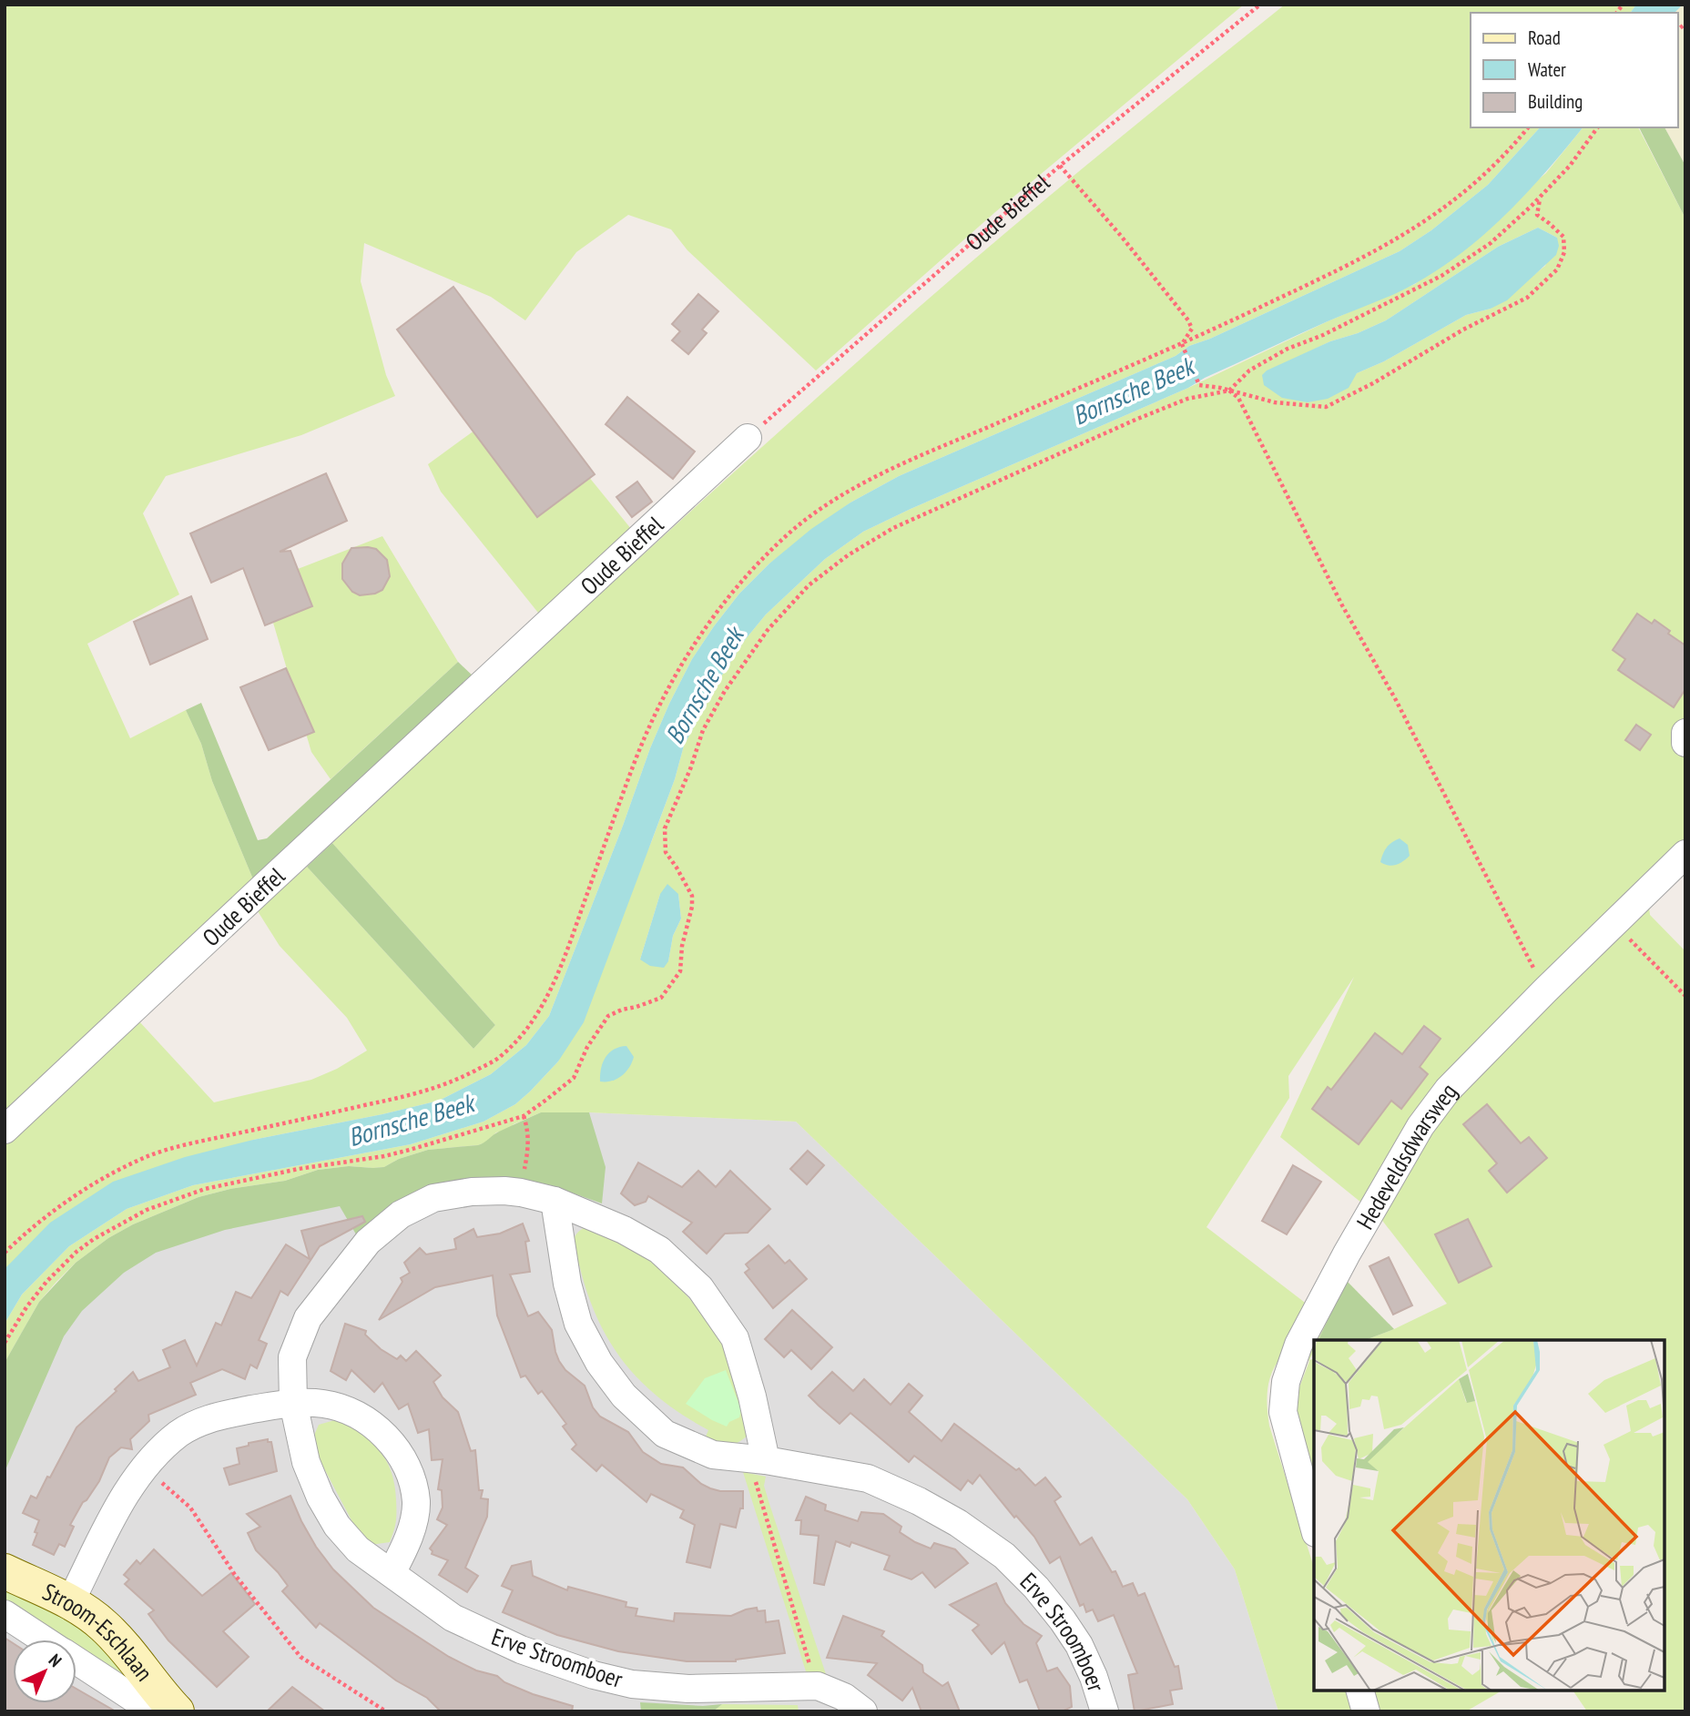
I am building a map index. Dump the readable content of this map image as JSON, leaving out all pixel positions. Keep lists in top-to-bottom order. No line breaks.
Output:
{"streets":{"street":["Oude Bieffel","Hedeveldsdwarsweg","Erve Stroomboer","Stroom-Eschlaan"]},"water":["Bornsche Beek"],"legend":["Road","Water","Building"],"north":"top right"}
